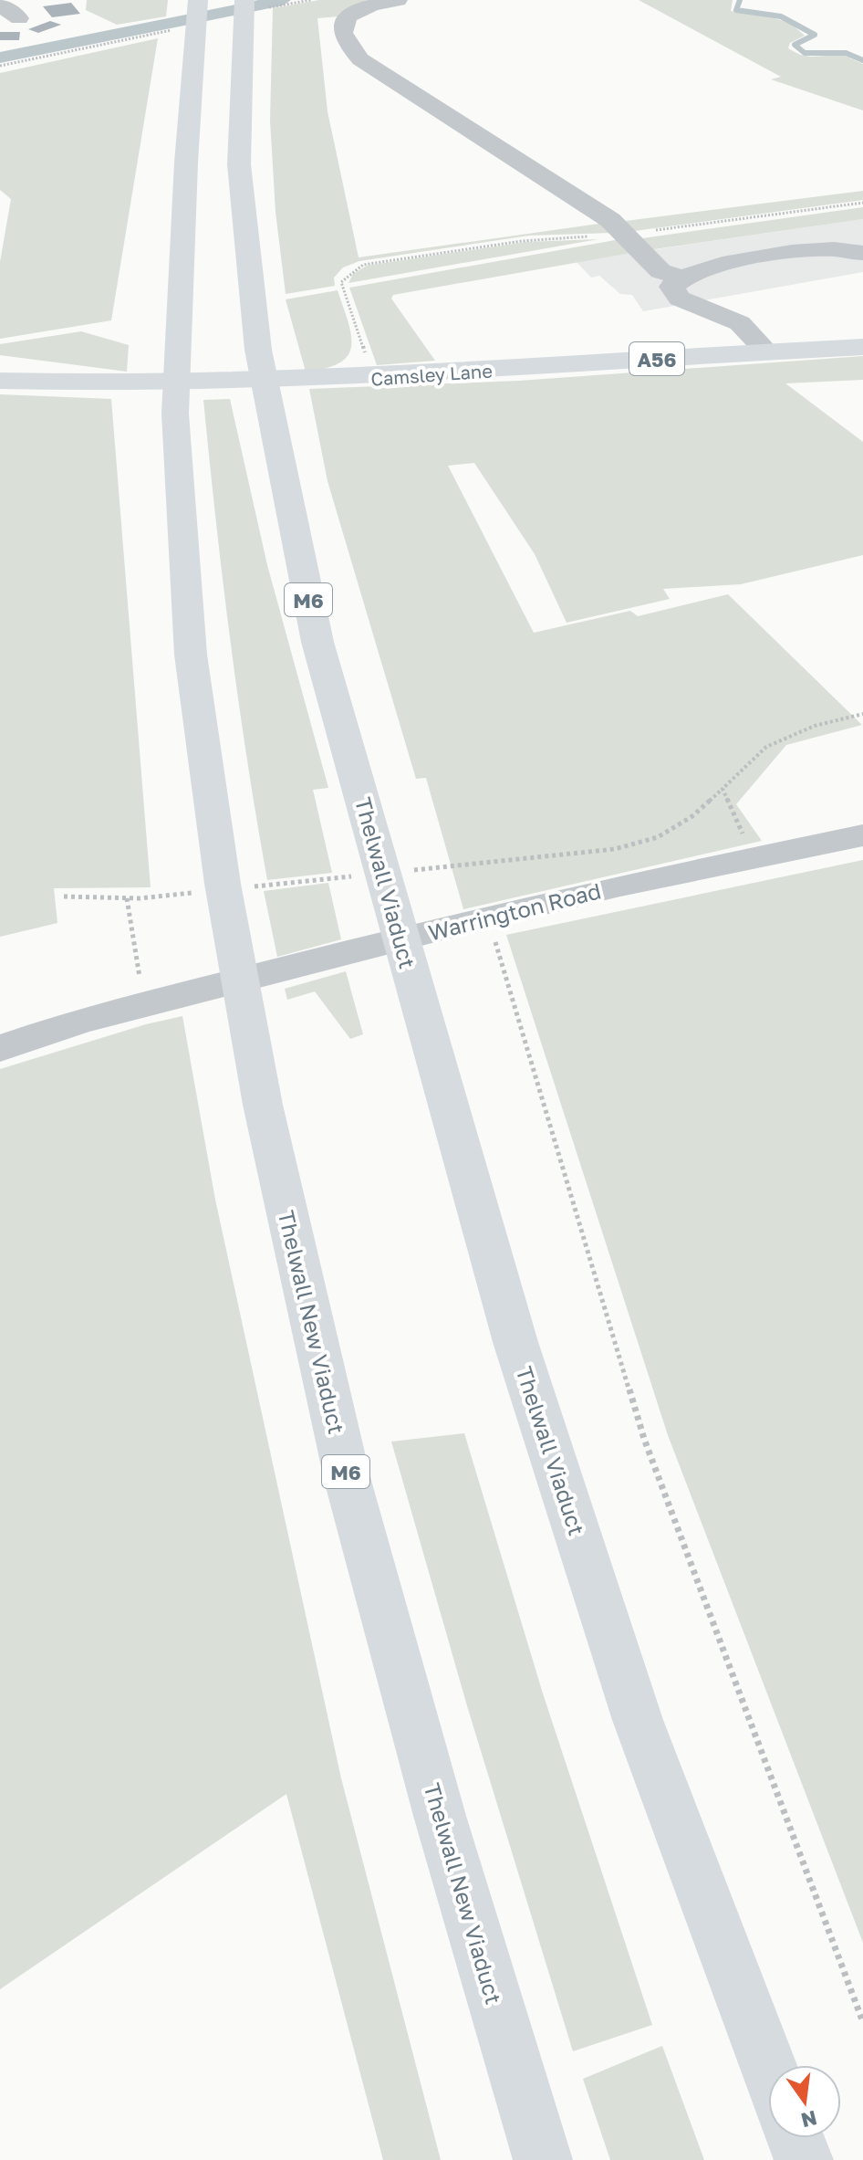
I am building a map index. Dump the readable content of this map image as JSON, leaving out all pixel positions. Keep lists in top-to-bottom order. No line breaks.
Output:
{"streets":{"main road":["A56","Camsley Lane","M6","Thelwall Viaduct","Thelwall New Viaduct"],"street":["Warrington Road"]},"crossings":[["M6","Thelwall New Viaduct"]],"north":"bottom"}
